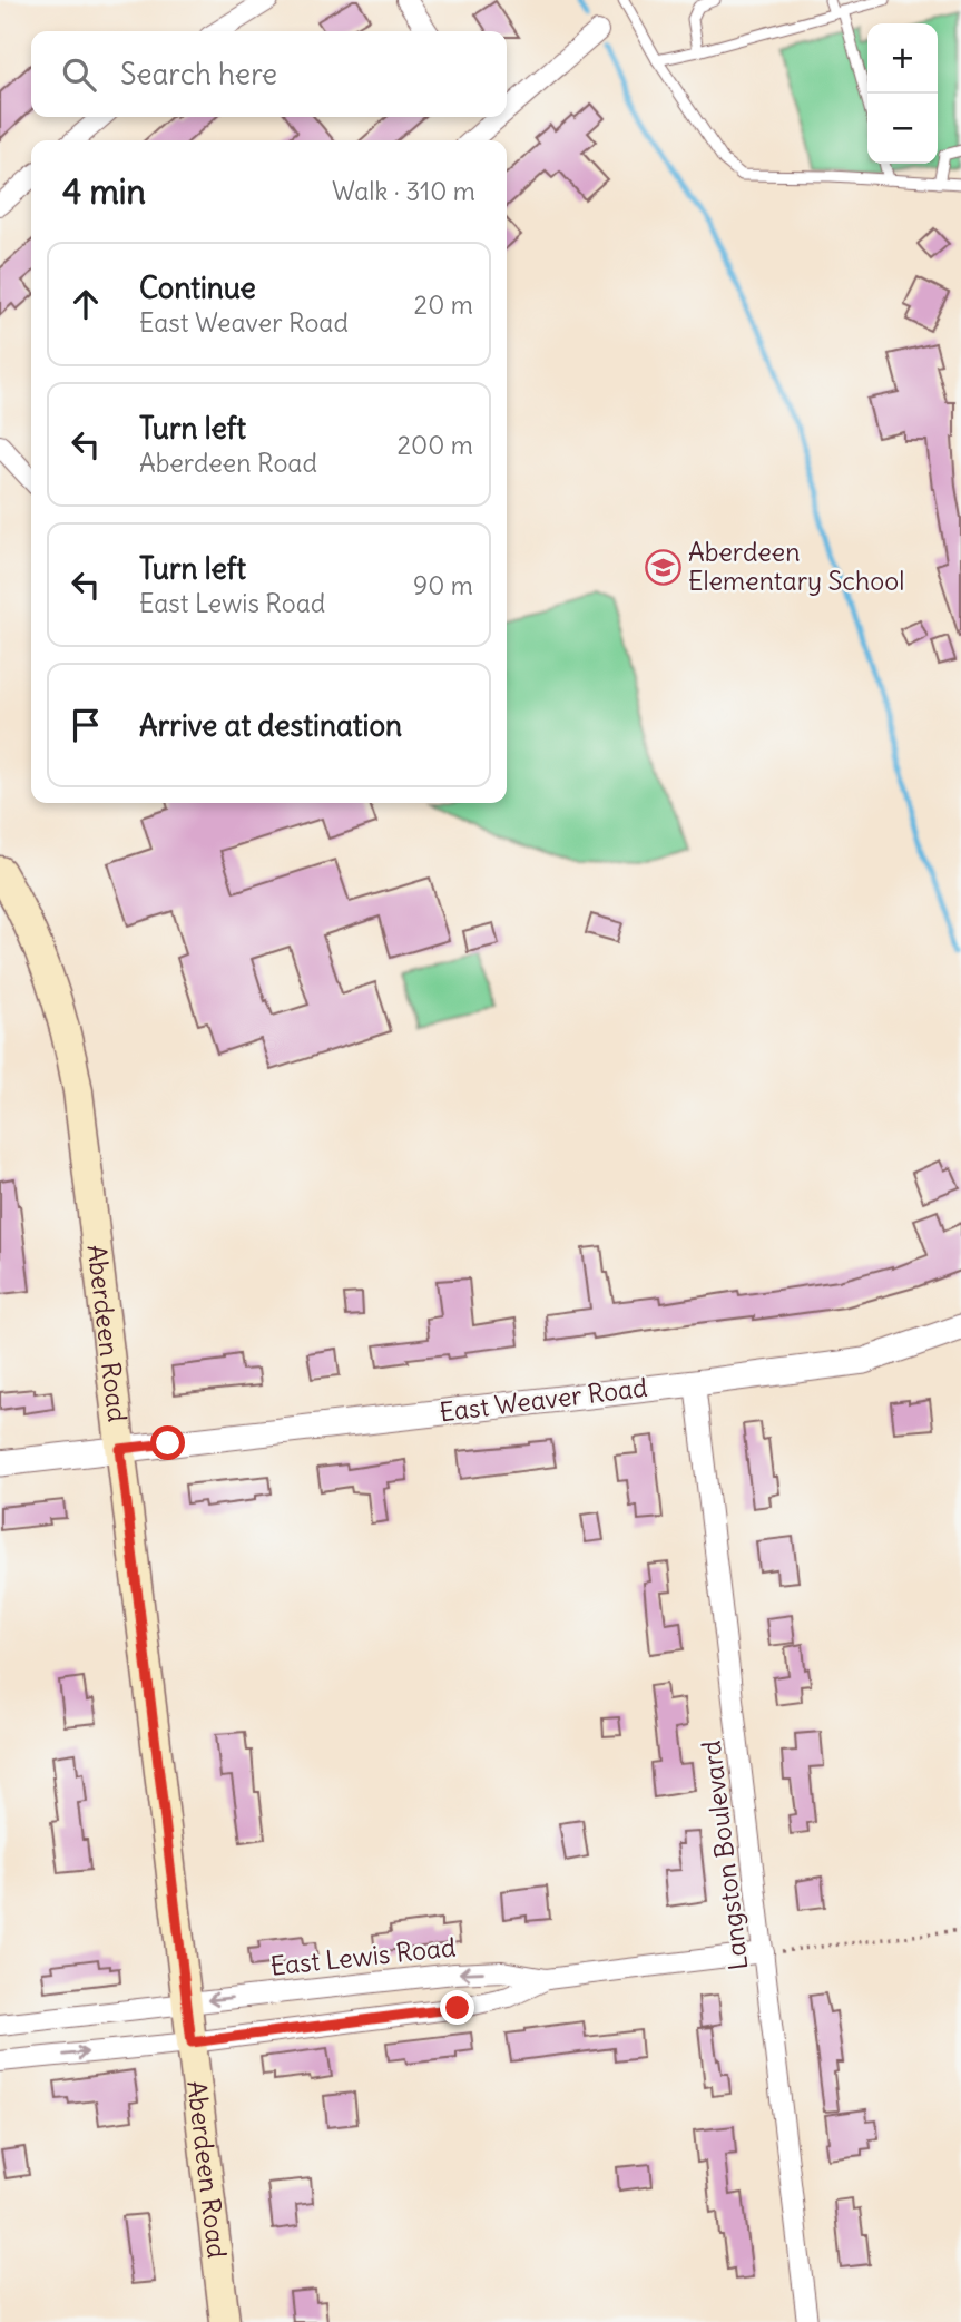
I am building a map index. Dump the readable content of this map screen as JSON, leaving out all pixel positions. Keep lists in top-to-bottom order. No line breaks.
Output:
{"streets":{"main road":["Aberdeen Road"],"street":["East Weaver Road","Langston Boulevard","East Lewis Road"]},"crossings":[["Aberdeen Road","East Weaver Road"],["Aberdeen Road","East Lewis Road"],["East Weaver Road","Langston Boulevard"],["Langston Boulevard","East Lewis Road"]],"places":{"school or university":["Aberdeen Elementary School"]},"page":{"map_buttons":["+","−"],"search":"Search here","heading":["4 min","Walk · 310 m"],"list":[["Continue","East Weaver Road","20 m"],["Turn left","Aberdeen Road","200 m"],["Turn left","East Lewis Road","90 m"],"Arrive at destination"]}}
